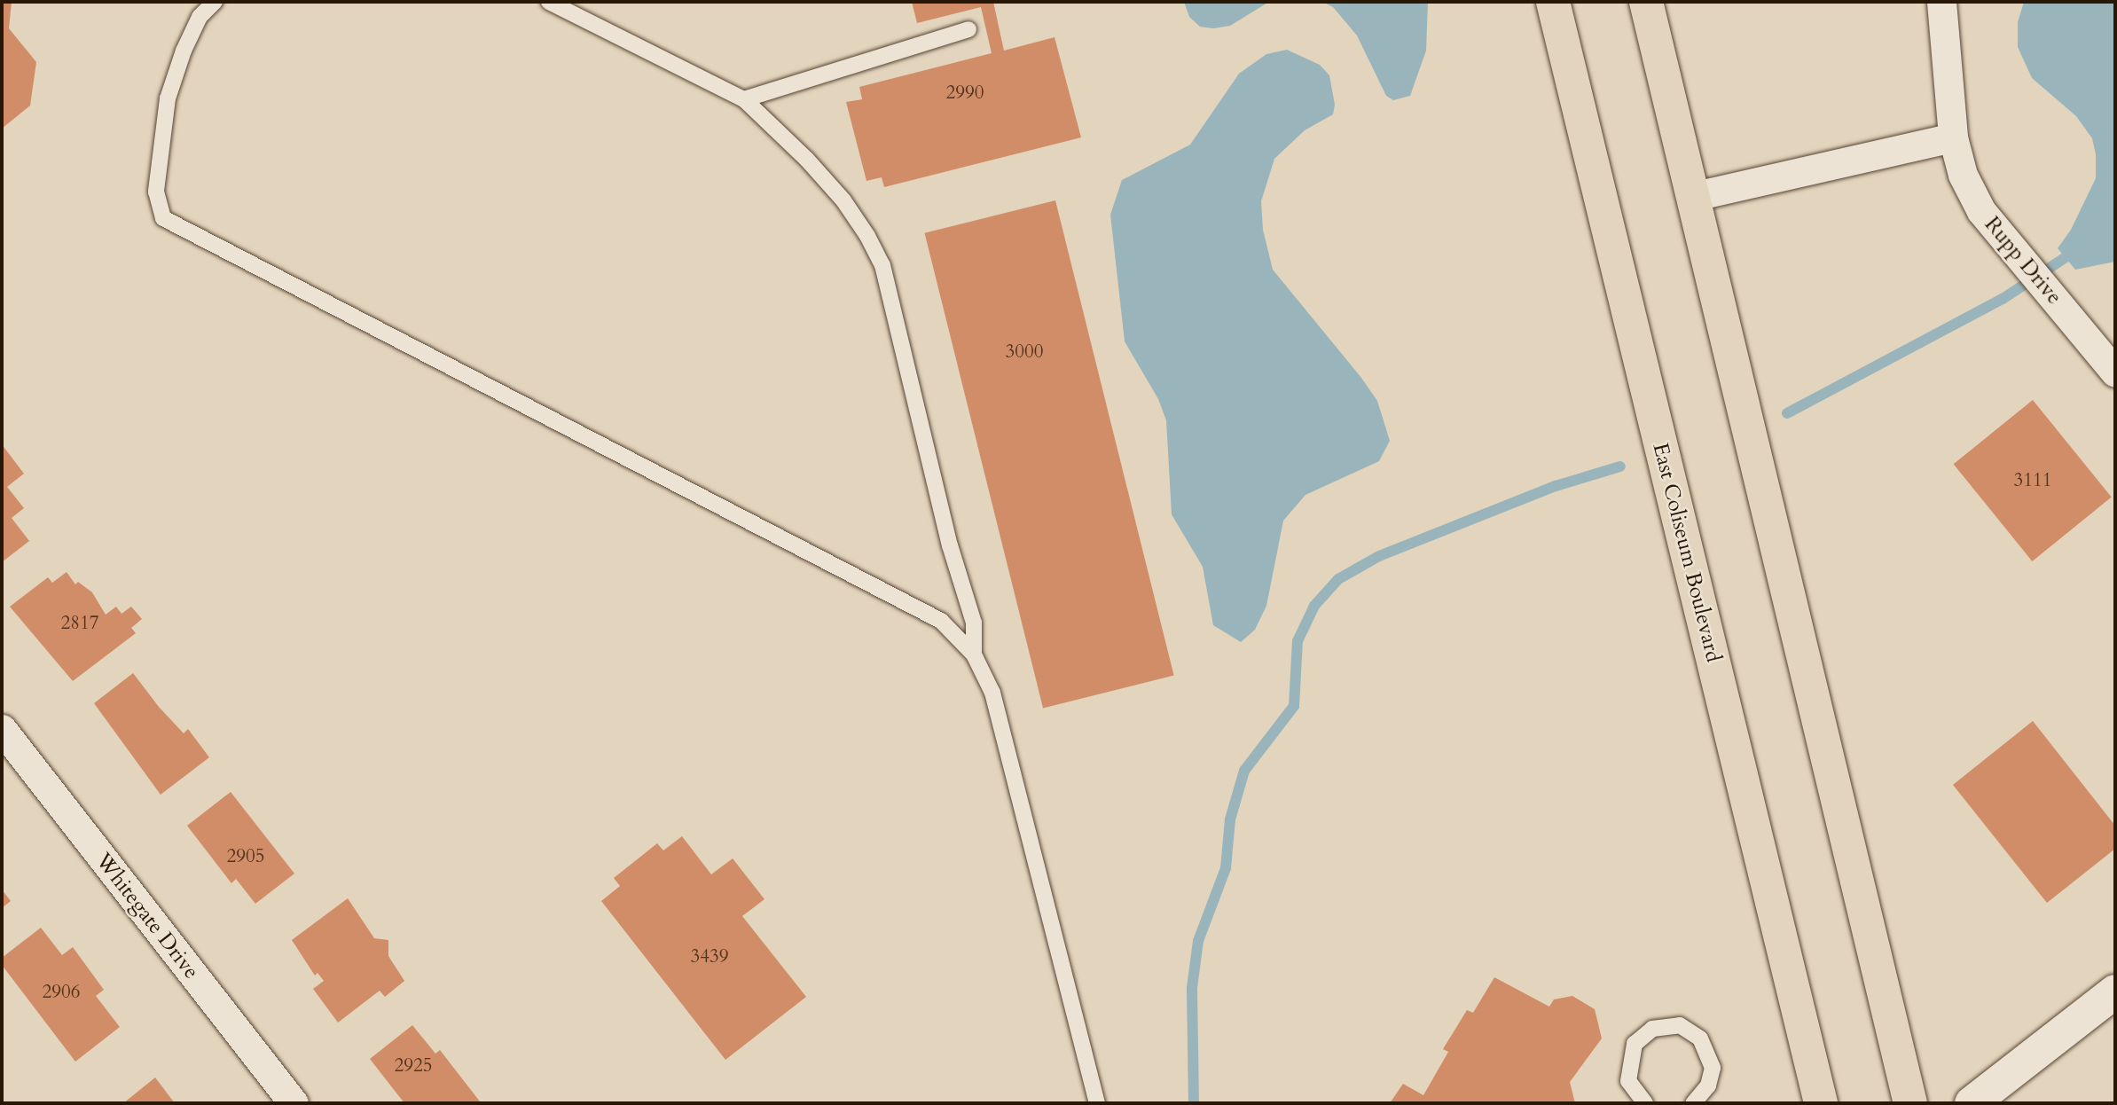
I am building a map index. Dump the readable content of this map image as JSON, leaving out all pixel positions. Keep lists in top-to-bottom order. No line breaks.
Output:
{"streets":{"highway":["East Coliseum Boulevard"],"street":["Rupp Drive","Whitegate Drive"]},"house_numbers":["2990","3000","3111","2817","2905","3439","2906","2925"]}
